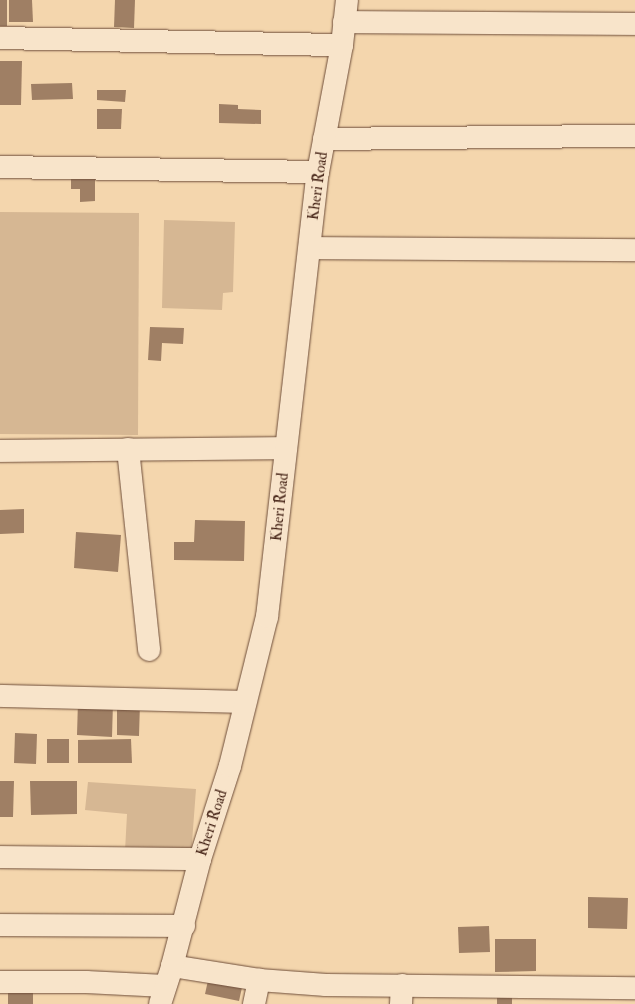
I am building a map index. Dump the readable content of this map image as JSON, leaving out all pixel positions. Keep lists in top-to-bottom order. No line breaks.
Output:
{"streets":{"street":["Kheri Road"]}}
